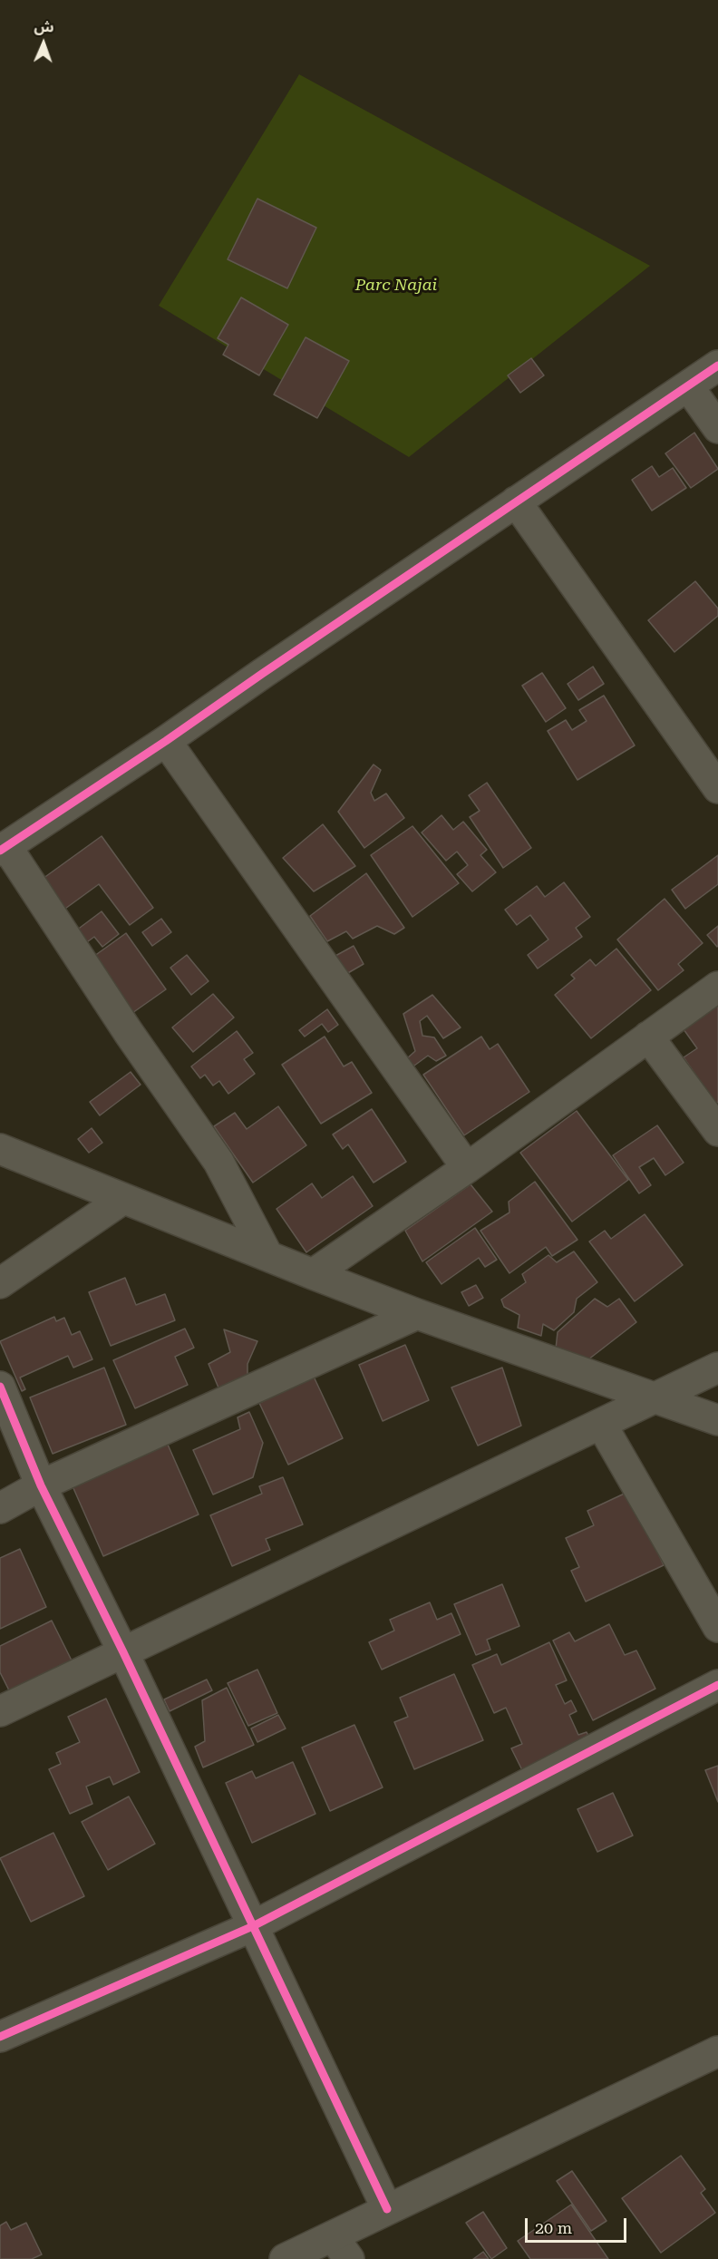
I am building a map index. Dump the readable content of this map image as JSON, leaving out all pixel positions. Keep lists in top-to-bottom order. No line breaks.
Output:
{"parks":["Parc Najai"],"scale_bar":"20 m","north":"top"}
